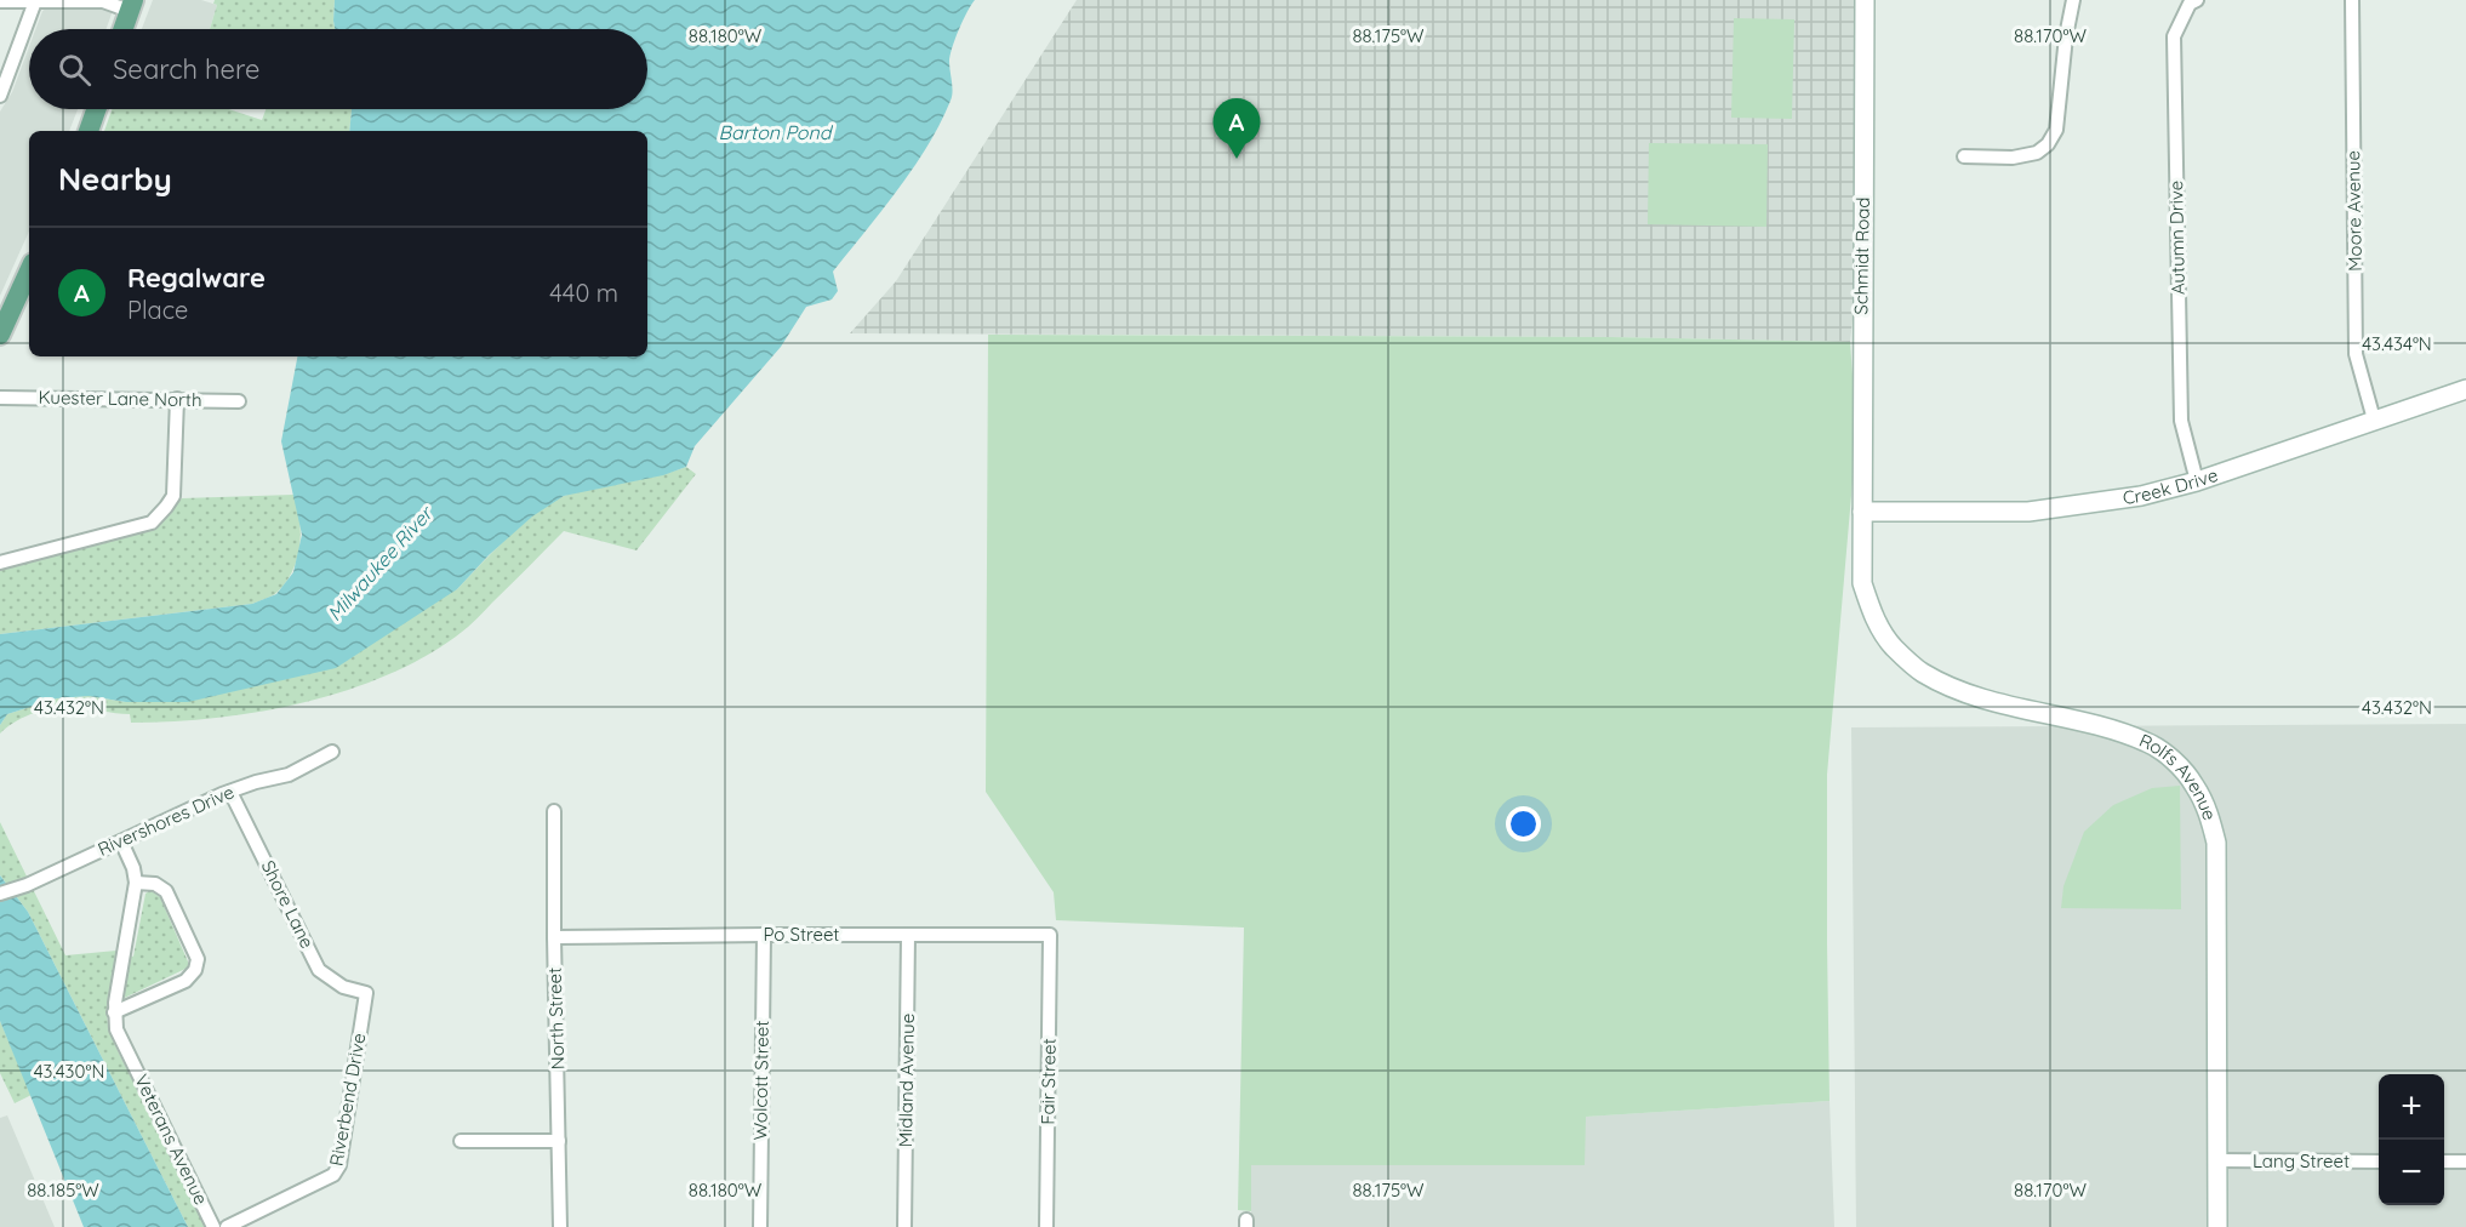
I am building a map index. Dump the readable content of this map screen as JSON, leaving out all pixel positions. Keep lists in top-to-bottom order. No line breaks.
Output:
{"streets":{"street":["Moore Avenue","Autumn Drive","Schmidt Road","Kuester Lane North","Creek Drive","Rolfs Avenue","Rivershores Drive","Shore Lane","Po Street","North Street","Wolcott Street","Midland Avenue","Fair Street","Riverbend Drive","Veterans Avenue","Lang Street"]},"crossings":[["Moore Avenue","Creek Drive"],["Autumn Drive","Creek Drive"],["Schmidt Road","Creek Drive"],["Schmidt Road","Rolfs Avenue"],["Creek Drive","Rolfs Avenue"],["Rolfs Avenue","Lang Street"],["Rivershores Drive","Shore Lane"],["Rivershores Drive","Veterans Avenue"],["Shore Lane","Riverbend Drive"],["Po Street","North Street"],["Po Street","Wolcott Street"],["Po Street","Midland Avenue"],["Po Street","Fair Street"]],"water":["Barton Pond","Milwaukee River"],"page":{"search":"Search here","pins":"A","heading":"Nearby","list":[{"mark":"A","name":"Regalware","note":"Place","value":"440 m"}],"map_buttons":["+","−"]},"coordinates":["88.180°W","88.175°W","88.170°W","43.434°N","43.432°N","43.430°N","88.185°W"]}
